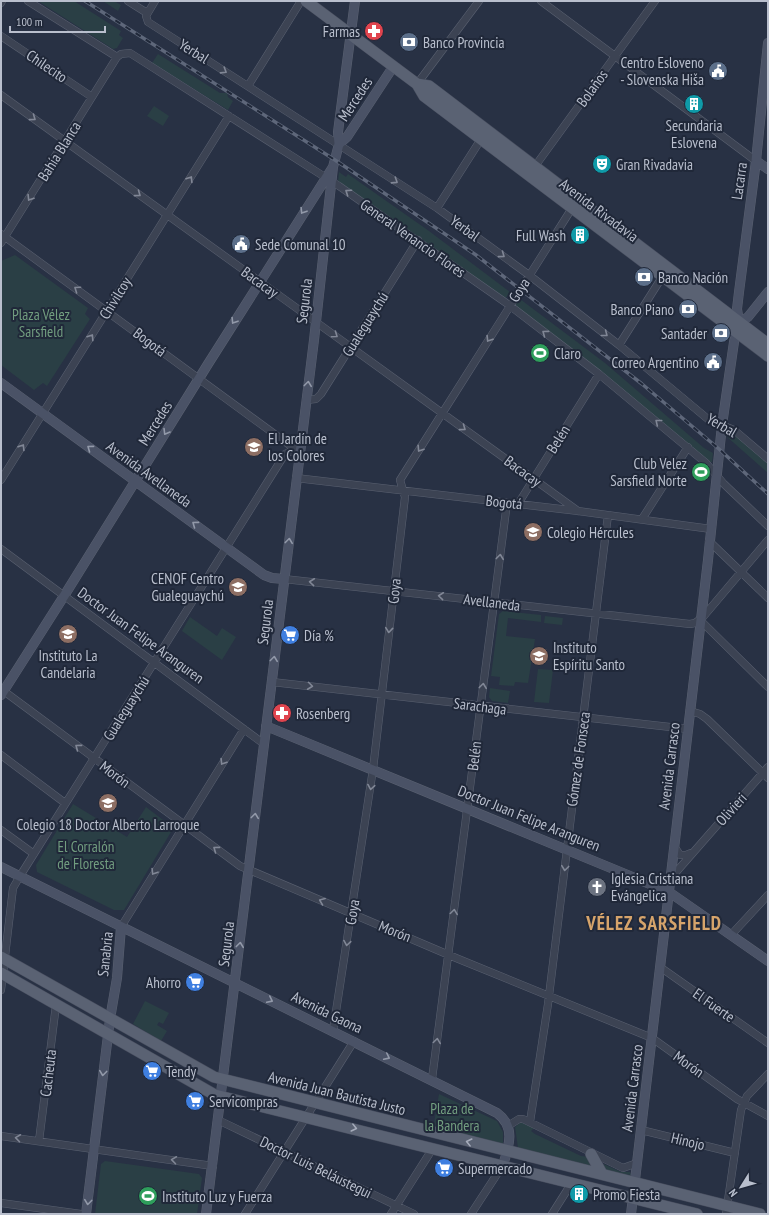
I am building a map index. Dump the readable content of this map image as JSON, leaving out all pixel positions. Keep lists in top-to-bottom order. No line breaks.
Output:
{"streets":{"main road":["Avenida Rivadavia","Avenida Juan Bautista Justo"],"street":["Yerbal","Chilecito","Bolaños","Mercedes","Bahía Blanca","Lacarra","General Venancio Flores","Bacacay","Goya","Chivilcoy","Segurola","Gualeguaychú","Bogotá","Belén","Avenida Avellaneda","Avellaneda","Doctor Juan Felipe Aranguren","Sarachaga","Gómez de Fonseca","Avenida Carrasco","Morón","Olivieri","Sanabria","El Fuerte","Avenida Gaona","Cacheuta","Hinojo","Doctor Luis Beláustegui"]},"crossings":[["Yerbal","Mercedes"],["Yerbal","Goya"],["Yerbal","Avenida Carrasco"],["Chilecito","Bahía Blanca"],["Bolaños","Avenida Rivadavia"],["Mercedes","Avenida Rivadavia"],["Mercedes","General Venancio Flores"],["Mercedes","Bacacay"],["Mercedes","Segurola"],["Mercedes","Bogotá"],["Mercedes","Avenida Avellaneda"],["Mercedes","Doctor Juan Felipe Aranguren"],["Mercedes","Morón"],["Bahía Blanca","General Venancio Flores"],["Bahía Blanca","Bacacay"],["Bahía Blanca","Bogotá"],["Lacarra","Avenida Rivadavia"],["Lacarra","Avenida Carrasco"],["Avenida Rivadavia","Goya"],["Avenida Rivadavia","Avenida Carrasco"],["General Venancio Flores","Goya"],["General Venancio Flores","Chivilcoy"],["General Venancio Flores","Segurola"],["General Venancio Flores","Gualeguaychú"],["General Venancio Flores","Belén"],["General Venancio Flores","Avenida Carrasco"],["Bacacay","Goya"],["Bacacay","Chivilcoy"],["Bacacay","Segurola"],["Bacacay","Gualeguaychú"],["Bacacay","Bogotá"],["Bacacay","Belén"],["Goya","Bogotá"],["Goya","Avellaneda"],["Goya","Doctor Juan Felipe Aranguren"],["Goya","Sarachaga"],["Goya","Morón"],["Goya","Avenida Gaona"],["Chivilcoy","Bogotá"],["Chivilcoy","Avenida Avellaneda"],["Segurola","Gualeguaychú"],["Segurola","Bogotá"],["Segurola","Avenida Avellaneda"],["Segurola","Avellaneda"],["Segurola","Doctor Juan Felipe Aranguren"],["Segurola","Sarachaga"],["Segurola","Morón"],["Segurola","Avenida Gaona"],["Segurola","Avenida Juan Bautista Justo"],["Segurola","Doctor Luis Beláustegui"],["Gualeguaychú","Bogotá"],["Gualeguaychú","Avenida Avellaneda"],["Gualeguaychú","Doctor Juan Felipe Aranguren"],["Gualeguaychú","Morón"],["Gualeguaychú","Avenida Gaona"],["Gualeguaychú","Avenida Juan Bautista Justo"],["Bogotá","Belén"],["Bogotá","Gómez de Fonseca"],["Bogotá","Avenida Carrasco"],["Belén","Avellaneda"],["Belén","Doctor Juan Felipe Aranguren"],["Belén","Sarachaga"],["Belén","Morón"],["Belén","Avenida Gaona"],["Avenida Avellaneda","Avellaneda"],["Avellaneda","Gómez de Fonseca"],["Avellaneda","Avenida Carrasco"],["Doctor Juan Felipe Aranguren","Gómez de Fonseca"],["Doctor Juan Felipe Aranguren","Avenida Carrasco"],["Doctor Juan Felipe Aranguren","Sanabria"],["Sarachaga","Gómez de Fonseca"],["Sarachaga","Avenida Carrasco"],["Gómez de Fonseca","Morón"],["Avenida Carrasco","Morón"],["Avenida Carrasco","Olivieri"],["Avenida Carrasco","El Fuerte"],["Avenida Carrasco","Avenida Juan Bautista Justo"],["Avenida Carrasco","Hinojo"],["Morón","Sanabria"],["Sanabria","Avenida Gaona"],["Sanabria","Avenida Juan Bautista Justo"],["Cacheuta","Avenida Juan Bautista Justo"]],"one_way":["Yerbal","Mercedes","Bahía Blanca","General Venancio Flores","Bacacay","Goya","Chivilcoy","Segurola","Belén","Avenida Avellaneda","Avellaneda","Sanabria"],"districts":["VÉLEZ SARSFIELD"],"parks":["Plaza Vélez Sarsfield","El Corralón de Floresta","Plaza de la Bandera"],"places":{"pharmacy":["Farmas","Rosenberg"],"bank":["Banco Provincia","Banco Nación","Banco Piano","Santader"],"public building":["Centro Esloveno - Slovenska Hiša","Sede Comunal 10","Correo Argentino"],"building":["Secundaria Eslovena","Full Wash","Promo Fiesta"],"theatre":["Gran Rivadavia"],"sports":["Claro","Club Velez Sarsfield Norte","Instituto Luz y Fuerza"],"school or university":["El Jardín de los Colores","Colegio Hércules","CENOF Centro Gualeguaychú","Instituto La Candelaria","Instituto Espíritu Santo","Colegio 18 Doctor Alberto Larroque"],"supermarket":["Día %","Ahorro","Tendy","Servicompras","Supermercado"],"church":["Iglesia Cristiana Evángelica"]},"scale_bar":"100 m","north":"bottom left"}
